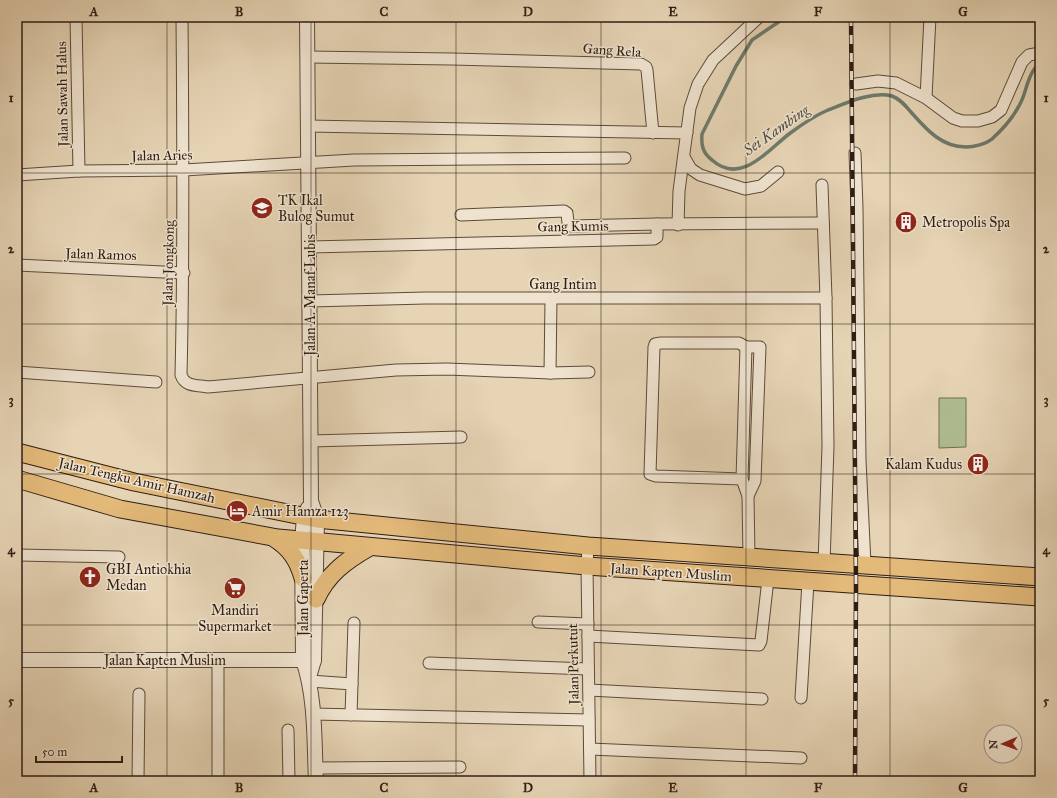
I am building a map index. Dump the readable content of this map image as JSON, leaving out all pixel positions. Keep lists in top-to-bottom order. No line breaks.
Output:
{"streets":{"main road":["Jalan Tengku Amir Hamzah","Jalan Kapten Muslim"],"street":["Gang Rela","Jalan Sawah Halus","Jalan Aries","Gang Kumis","Jalan Ramos","Jalan Jongkong","Gang Intim","Jalan A. Manaf Lubis","Jalan Gaperta","Jalan Perkutut"]},"crossings":[["Gang Rela","Jalan A. Manaf Lubis"],["Jalan Sawah Halus","Jalan Aries"],["Jalan Aries","Jalan Jongkong"],["Jalan Aries","Jalan A. Manaf Lubis"],["Gang Kumis","Jalan A. Manaf Lubis"],["Jalan Ramos","Jalan Jongkong"],["Jalan Jongkong","Jalan A. Manaf Lubis"],["Gang Intim","Jalan A. Manaf Lubis"],["Jalan A. Manaf Lubis","Jalan Tengku Amir Hamzah"],["Jalan A. Manaf Lubis","Jalan Kapten Muslim"],["Jalan A. Manaf Lubis","Jalan Gaperta"],["Jalan Tengku Amir Hamzah","Jalan Kapten Muslim"],["Jalan Tengku Amir Hamzah","Jalan Gaperta"],["Jalan Kapten Muslim","Jalan Gaperta"],["Jalan Kapten Muslim","Jalan Perkutut"]],"water":["Sei Kambing"],"places":{"school or university":["TK Ikal Bulog Sumut"],"building":["Metropolis Spa","Kalam Kudus"],"hotel":["Amir Hamza 123"],"church":["GBI Antiokhia Medan"],"supermarket":["Mandiri Supermarket"]},"scale_bar":"50 m","north":"left","grid":{"columns":["A","B","C","D","E","F","G"],"rows":["1","2","3","4","5"]}}
